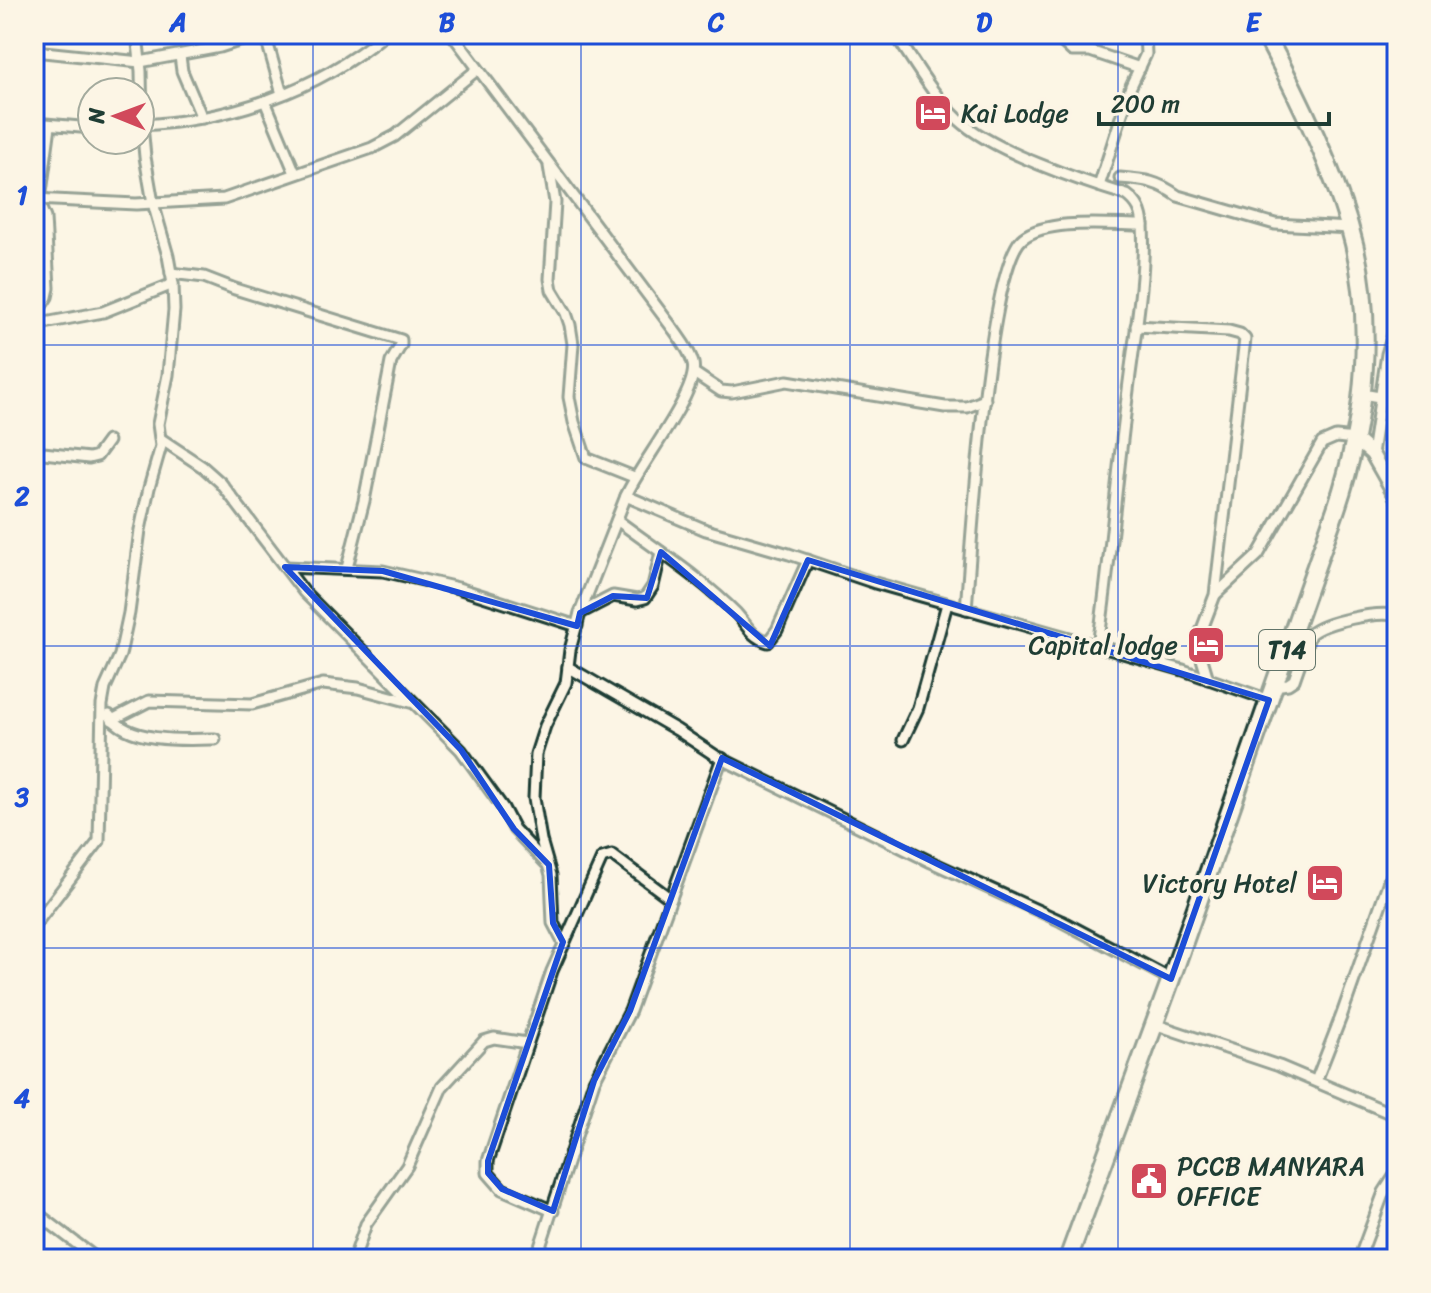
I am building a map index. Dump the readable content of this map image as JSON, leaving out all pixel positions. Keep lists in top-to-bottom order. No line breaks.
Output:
{"streets":{"highway":["T14"]},"places":{"hotel":["Kai Lodge","Capital lodge","Victory Hotel"],"public building":["PCCB MANYARA OFFICE"]},"scale_bar":"200 m","north":"left","grid":{"columns":["A","B","C","D","E"],"rows":["1","2","3","4"]}}
